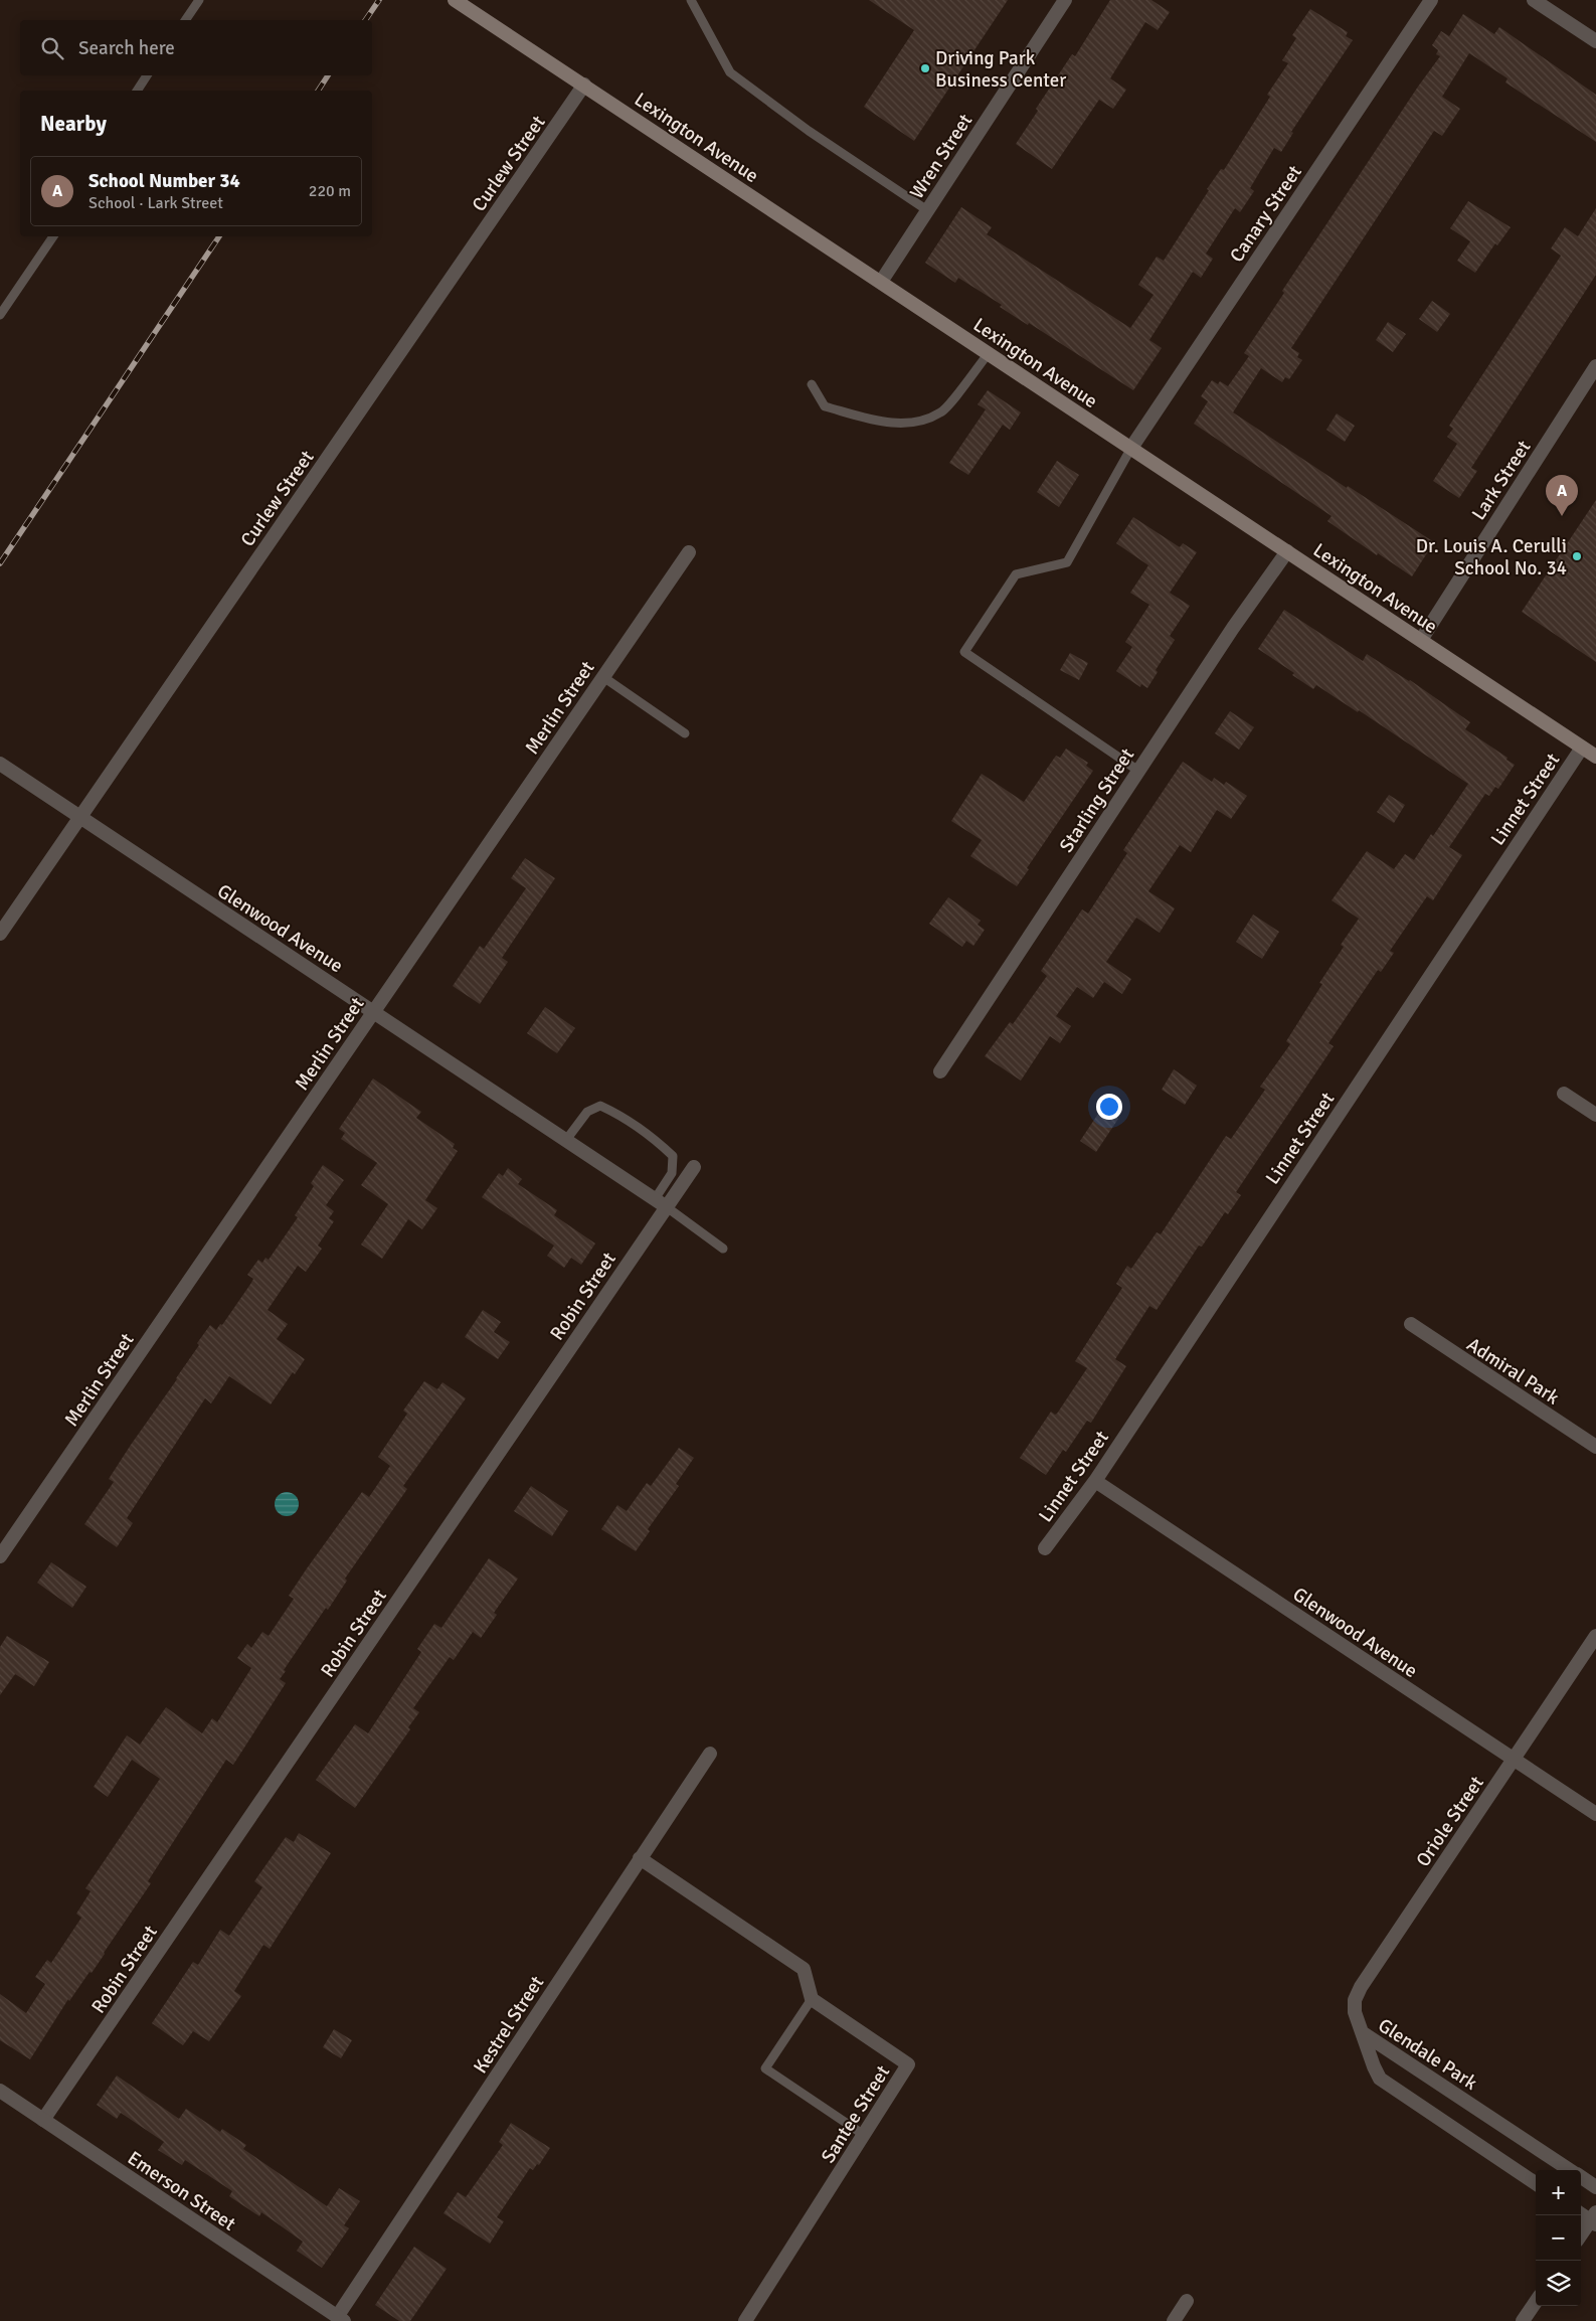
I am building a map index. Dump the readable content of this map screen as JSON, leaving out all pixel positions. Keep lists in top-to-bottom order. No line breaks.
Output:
{"streets":{"main road":["Lexington Avenue"],"street":["Wren Street","Curlew Street","Canary Street","Lark Street","Merlin Street","Linnet Street","Starling Street","Glenwood Avenue","Robin Street","Admiral Park","Oriole Street","Kestrel Street","Glendale Park","Santee Street","Emerson Street"]},"crossings":[["Lexington Avenue","Wren Street"],["Lexington Avenue","Curlew Street"],["Lexington Avenue","Canary Street"],["Lexington Avenue","Lark Street"],["Lexington Avenue","Linnet Street"],["Lexington Avenue","Starling Street"],["Curlew Street","Glenwood Avenue"],["Merlin Street","Glenwood Avenue"],["Linnet Street","Glenwood Avenue"],["Glenwood Avenue","Robin Street"],["Glenwood Avenue","Oriole Street"],["Robin Street","Emerson Street"],["Oriole Street","Glendale Park"],["Kestrel Street","Emerson Street"]],"places":["Driving Park Business Center","Dr. Louis A. Cerulli School No. 34"],"page":{"search":"Search here","heading":"Nearby","list":[{"mark":"A","name":"School Number 34","note":"School · Lark Street","value":"220 m"}],"pins":"A","map_buttons":["+","−"]}}
